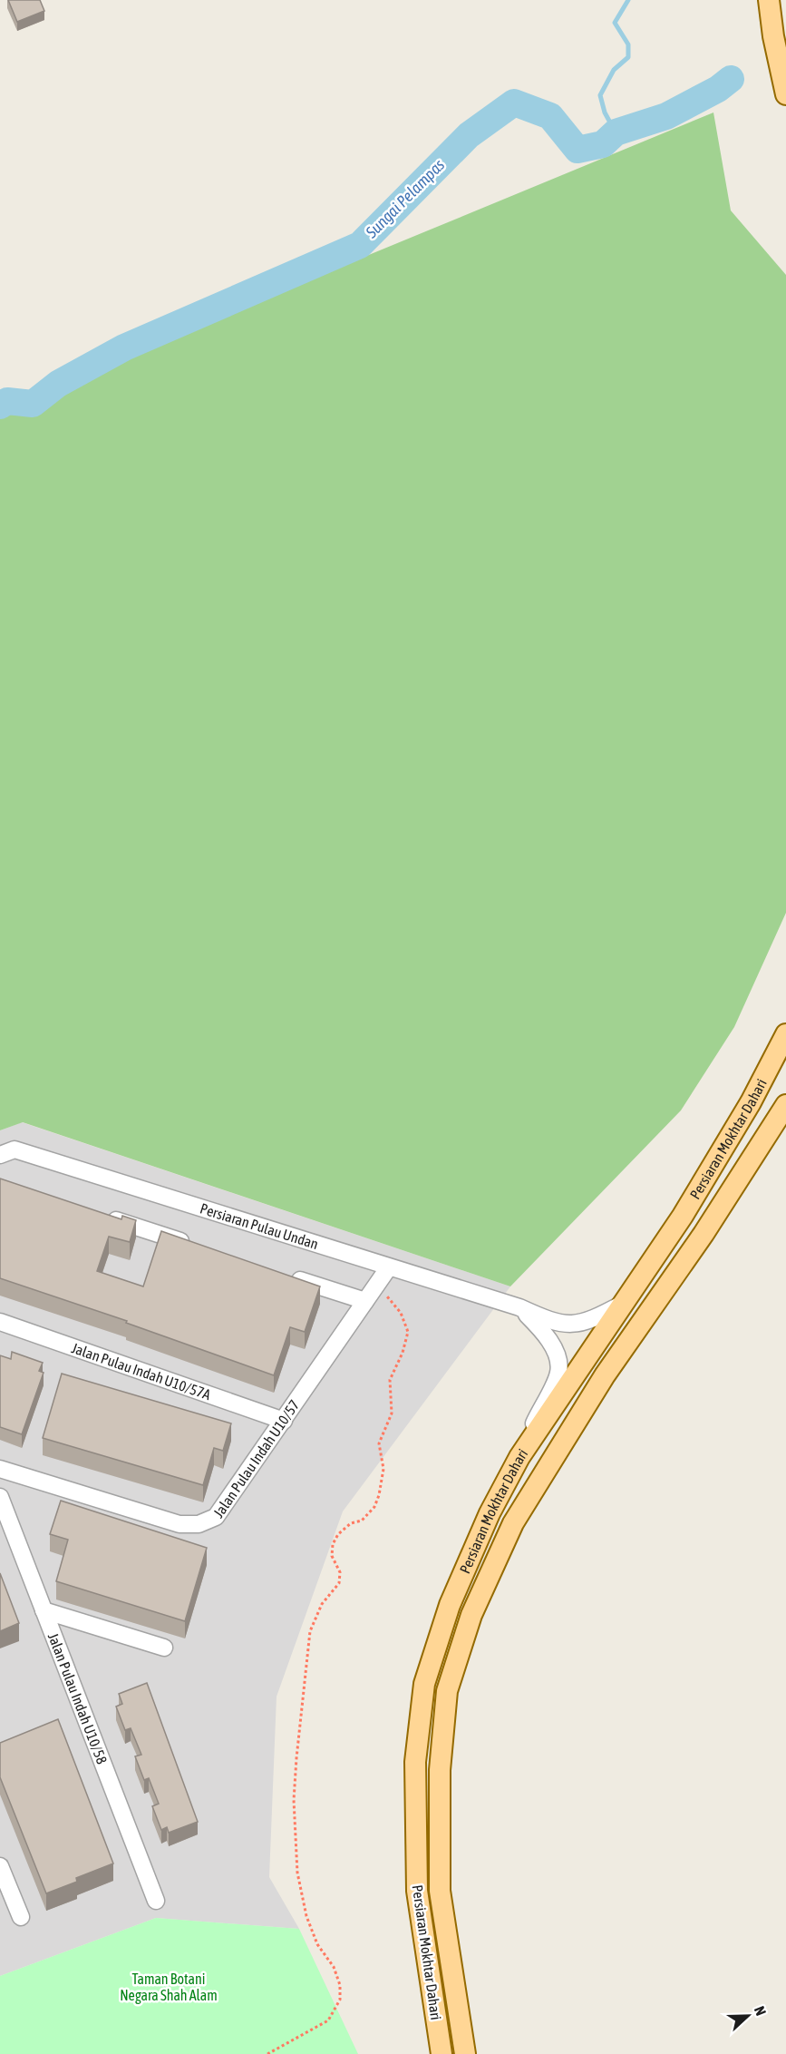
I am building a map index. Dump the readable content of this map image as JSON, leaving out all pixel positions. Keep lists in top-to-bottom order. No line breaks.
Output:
{"streets":{"main road":["Persiaran Mokhtar Dahari"],"street":["Persiaran Pulau Undan","Jalan Pulau Indah U10/57A","Jalan Pulau Indah U10/57","Jalan Pulau Indah U10/58"]},"crossings":[["Persiaran Mokhtar Dahari","Persiaran Pulau Undan"],["Persiaran Pulau Undan","Jalan Pulau Indah U10/57"],["Jalan Pulau Indah U10/57A","Jalan Pulau Indah U10/57"]],"water":["Sungai Pelampas"],"parks":["Taman Botani Negara Shah Alam"],"north":"right"}
